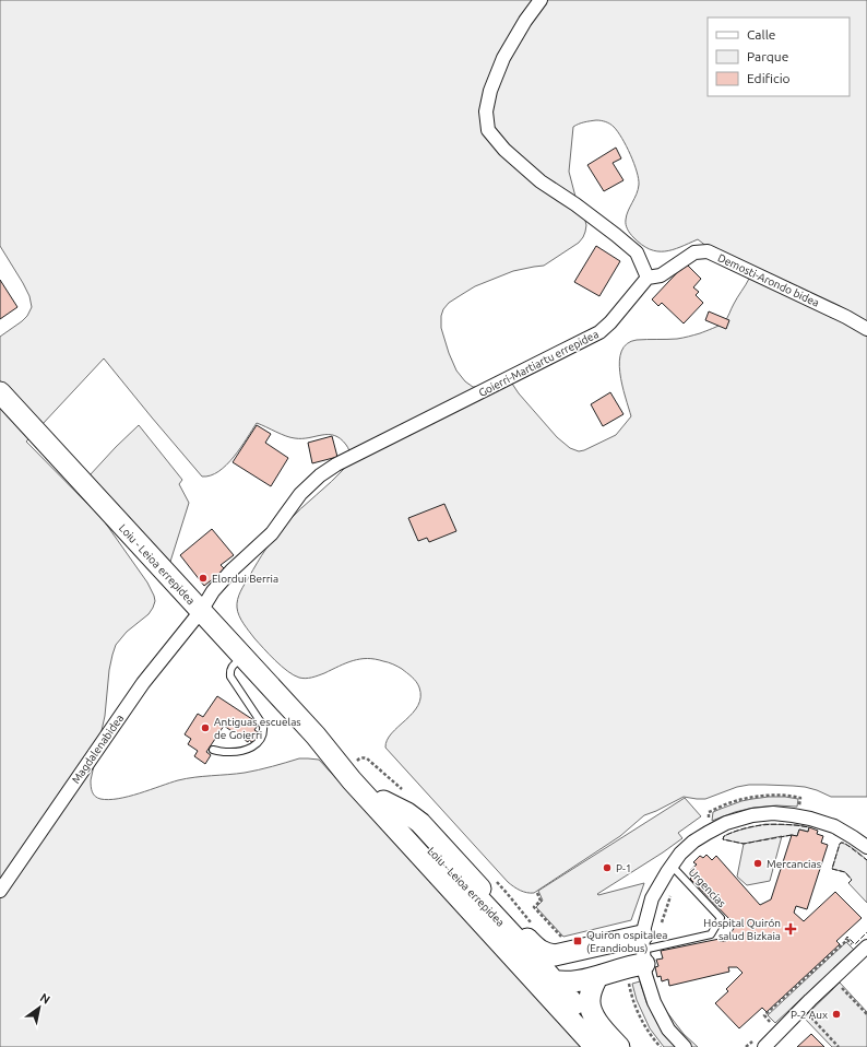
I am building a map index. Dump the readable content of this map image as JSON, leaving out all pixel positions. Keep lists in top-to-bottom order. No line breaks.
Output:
{"streets":{"main road":["Loiu - Leioa errepidea"],"street":["Demosti-Arondo bidea","Goierri-Martiartu errepidea","Magdalenabidea"],"lane":["Urgencias"]},"crossings":[["Demosti-Arondo bidea","Goierri-Martiartu errepidea"],["Goierri-Martiartu errepidea","Loiu - Leioa errepidea"],["Goierri-Martiartu errepidea","Magdalenabidea"],["Loiu - Leioa errepidea","Magdalenabidea"]],"places":{"other":["Elordui Berria","Antiguas escuelas de Goierri","Mercancias","P-1","P-2 Aux"],"health":["Hospital Quirón salud Bizkaia"],"transit":["Quiron ospitalea (Erandiobus)"]},"legend":["Calle","Parque","Edificio"],"north":"top right"}
